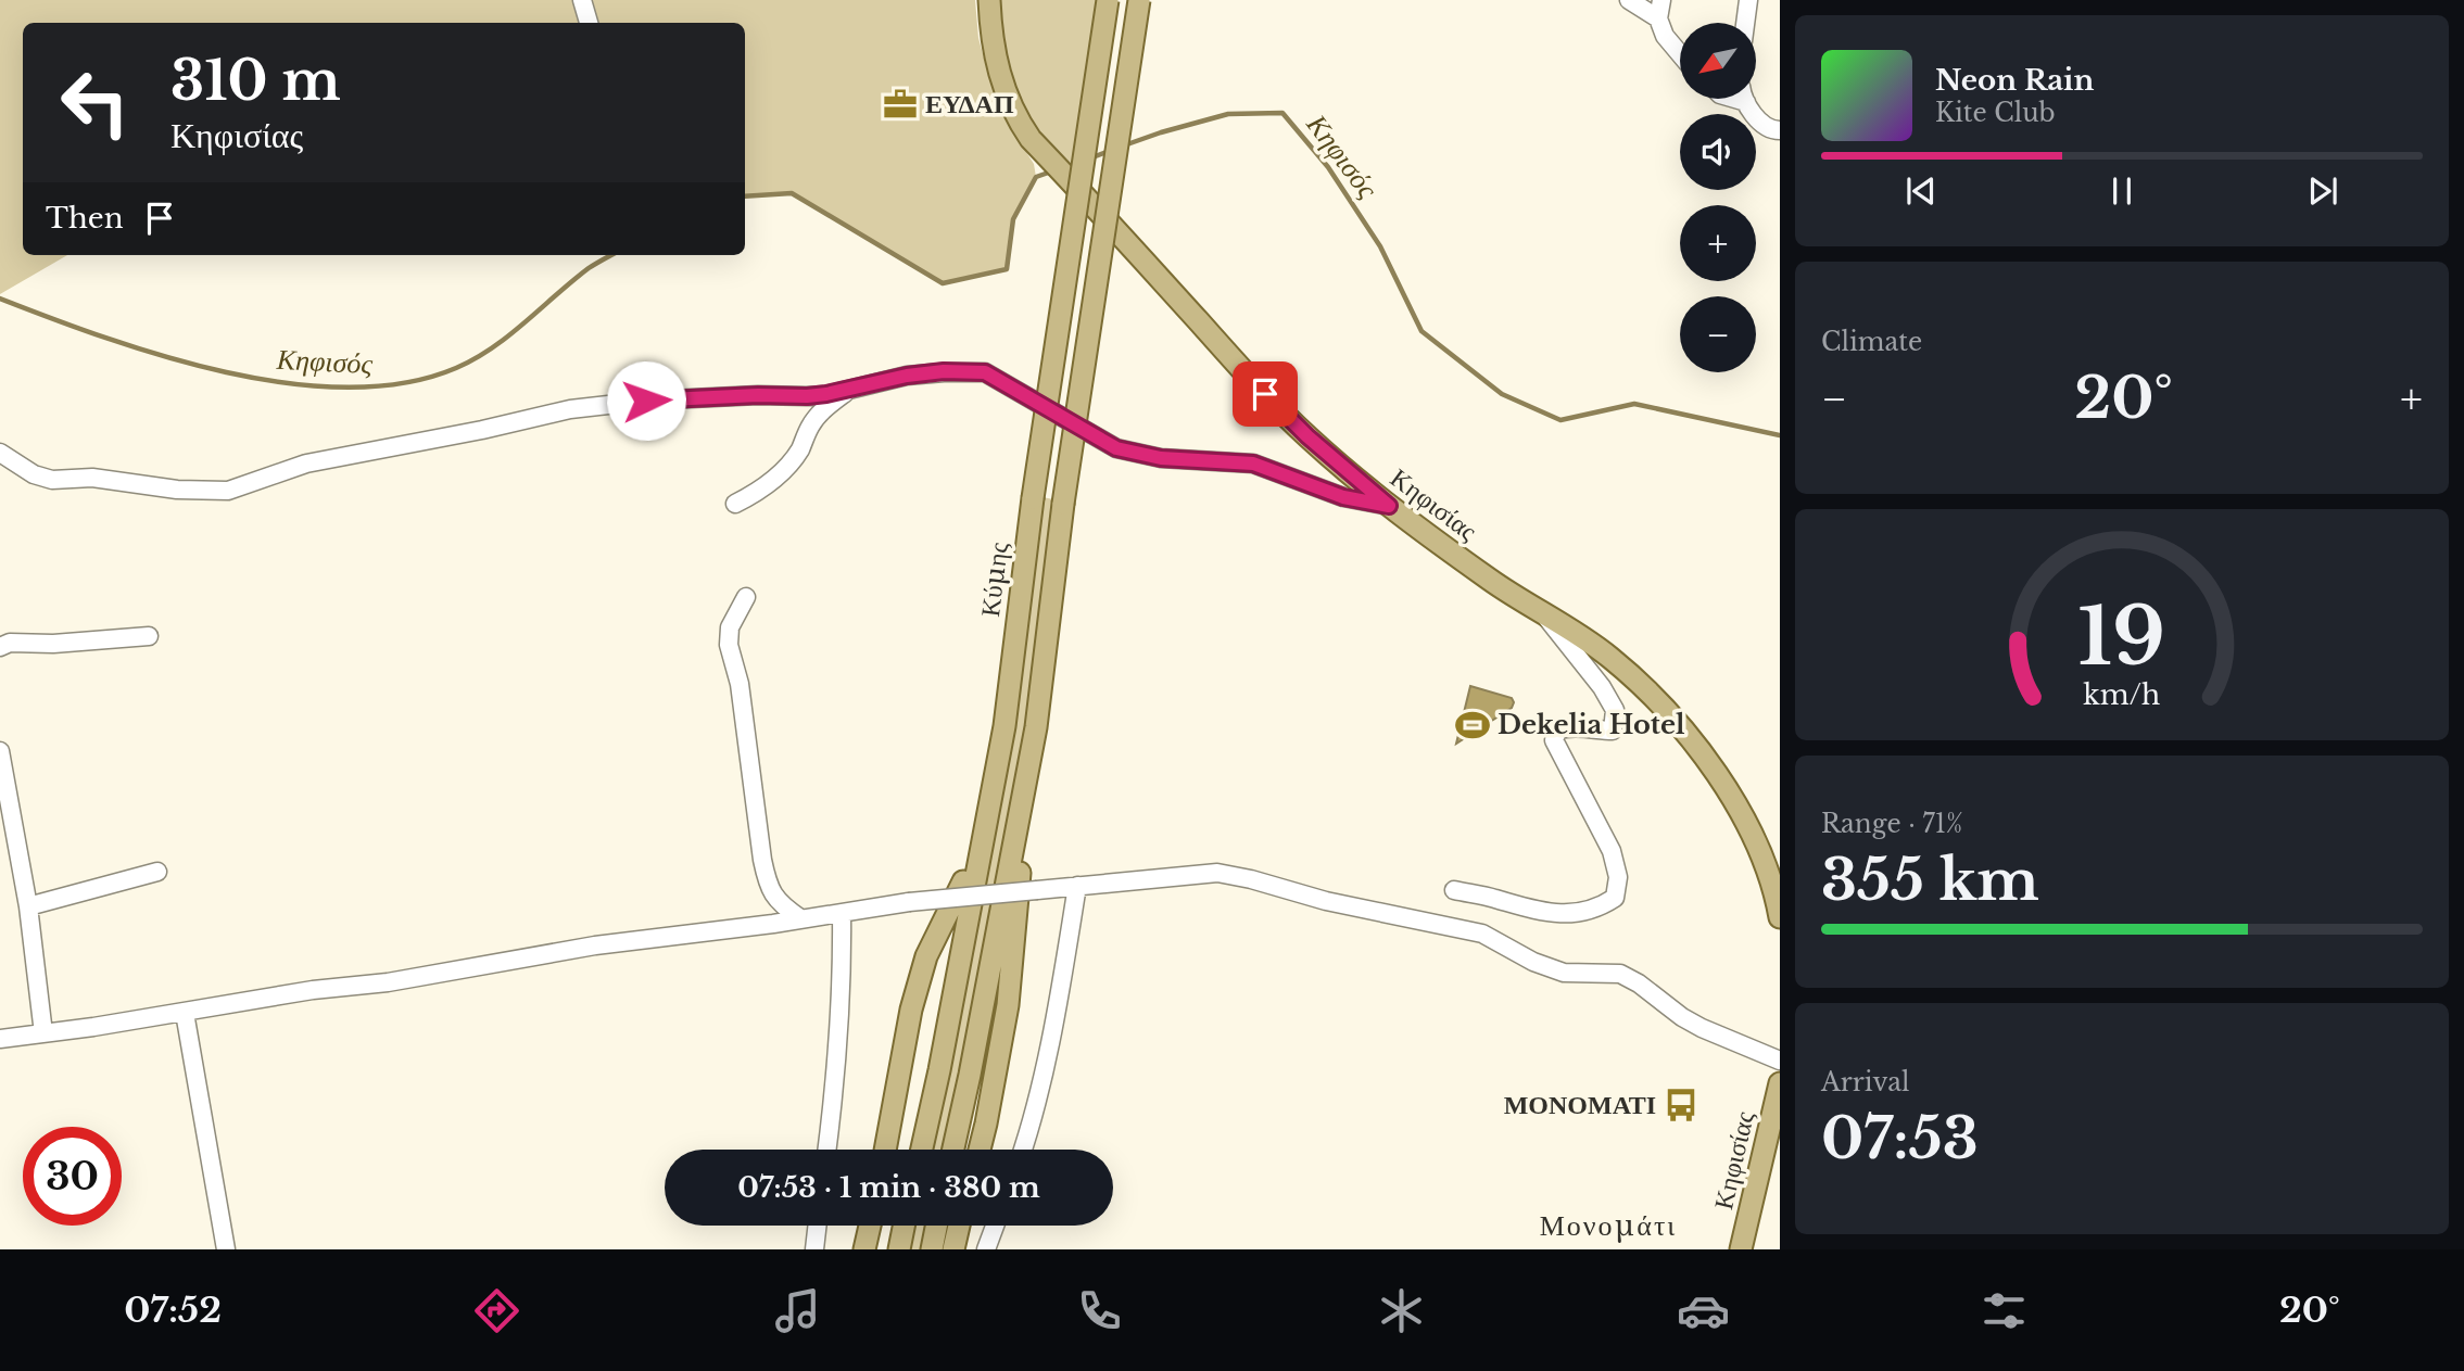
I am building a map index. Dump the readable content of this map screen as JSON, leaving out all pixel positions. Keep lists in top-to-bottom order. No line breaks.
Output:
{"streets":{"main road":["Κηφισίας","Κύμης"]},"districts":["Μονομάτι"],"water":["Κηφισός"],"places":{"office":["ΕΥΔΑΠ"],"sports":["Dekelia Hotel"],"bus stop":["ΜΟΝΟΜΑΤΙ"]},"north":"bottom left","page":{"map_buttons":["+","−"],"turn":["310 m","Κηφισίας"],"song":["Neon Rain","Kite Club"],"then":"Then","tile":["Climate",["Range · 71%","355 km"],["Arrival","07:53"]],"heat":["−","20°","+"],"limit":"30","trip":"07:53 · 1 min · 380 m","tabs":["07:52","20°"],"gauge":["19","km/h"]}}
